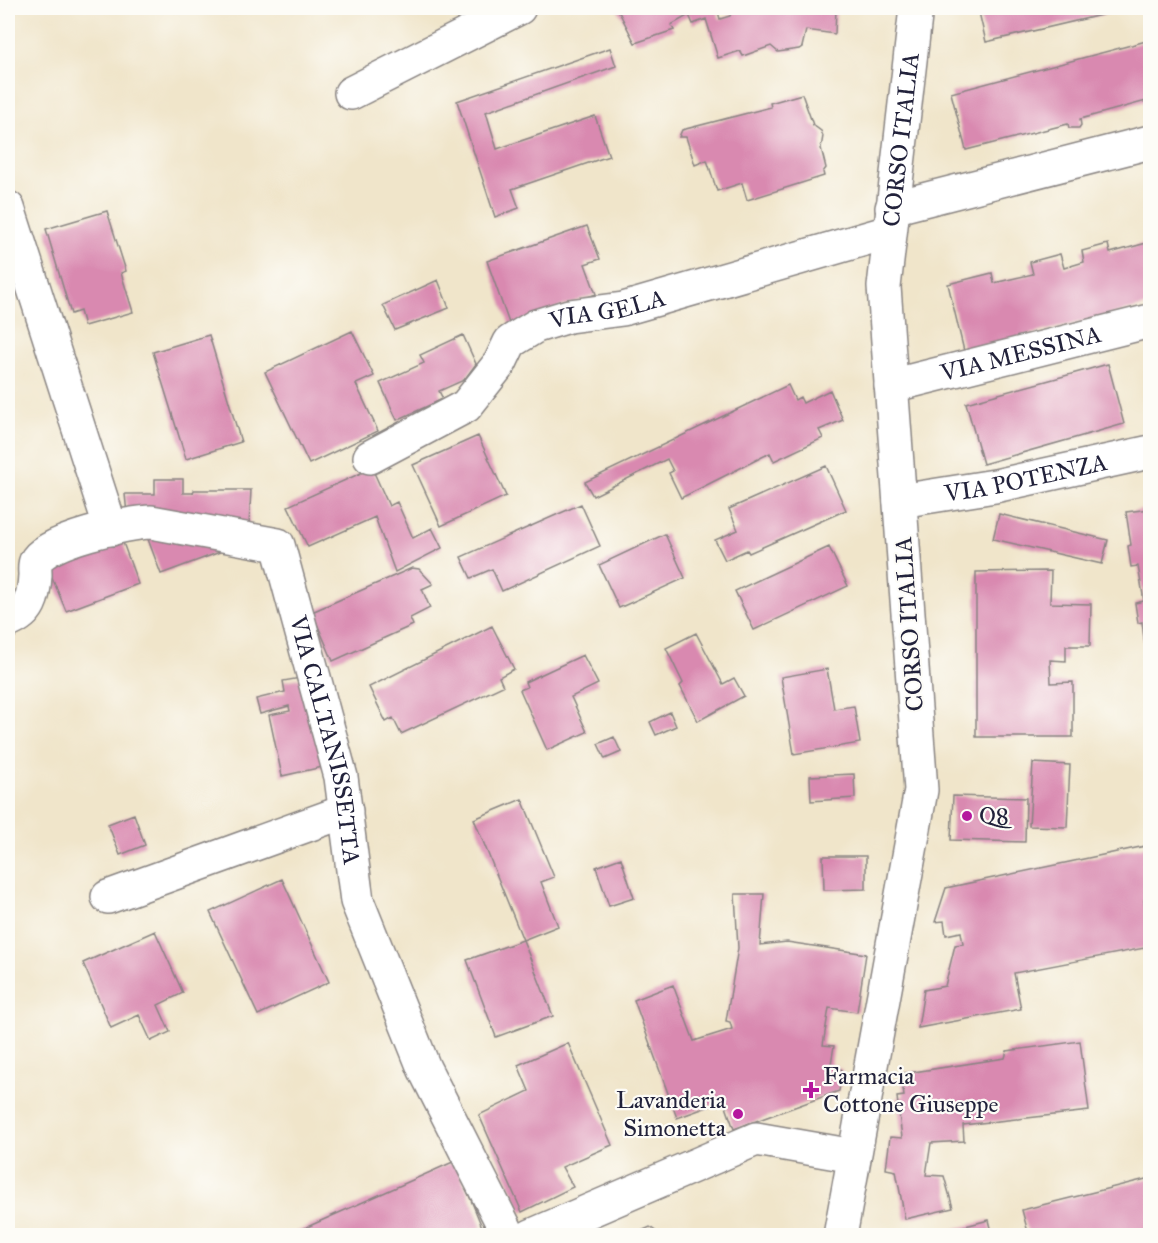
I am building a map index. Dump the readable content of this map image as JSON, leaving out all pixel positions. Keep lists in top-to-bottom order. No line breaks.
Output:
{"streets":{"street":["CORSO ITALIA","VIA GELA","VIA MESSINA","VIA POTENZA","VIA CALTANISSETTA"]},"crossings":[["CORSO ITALIA","VIA GELA"],["CORSO ITALIA","VIA MESSINA"],["CORSO ITALIA","VIA POTENZA"]],"places":{"other":["Q8","Lavanderia Simonetta"],"health":["Farmacia Cottone Giuseppe"]}}
